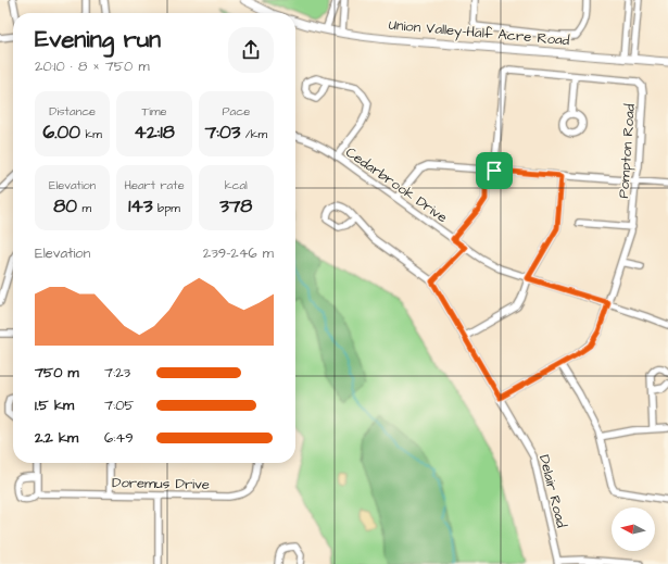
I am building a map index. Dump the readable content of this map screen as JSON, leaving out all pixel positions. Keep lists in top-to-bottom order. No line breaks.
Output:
{"streets":{"street":["Union Valley-Half Acre Road","Pompton Road","Cedarbrook Drive","Doremus Drive","Delair Road"]},"crossings":[["Pompton Road","Cedarbrook Drive"],["Pompton Road","Delair Road"]],"north":"left","page":{"heading":["Evening run","20:10 · 8 × 750 m"],"stats":[["Distance","6.00 km"],["Time","42:18"],["Pace","7:03 /km"],["Elevation","80 m"],["Heart rate","143 bpm"],["kcal","378"]],"chart":["Elevation","239–246 m"],"list":[{"name":"750 m","note":"7:23"},{"name":"1.5 km","note":"7:05"},{"name":"2.2 km","note":"6:49"}]}}
